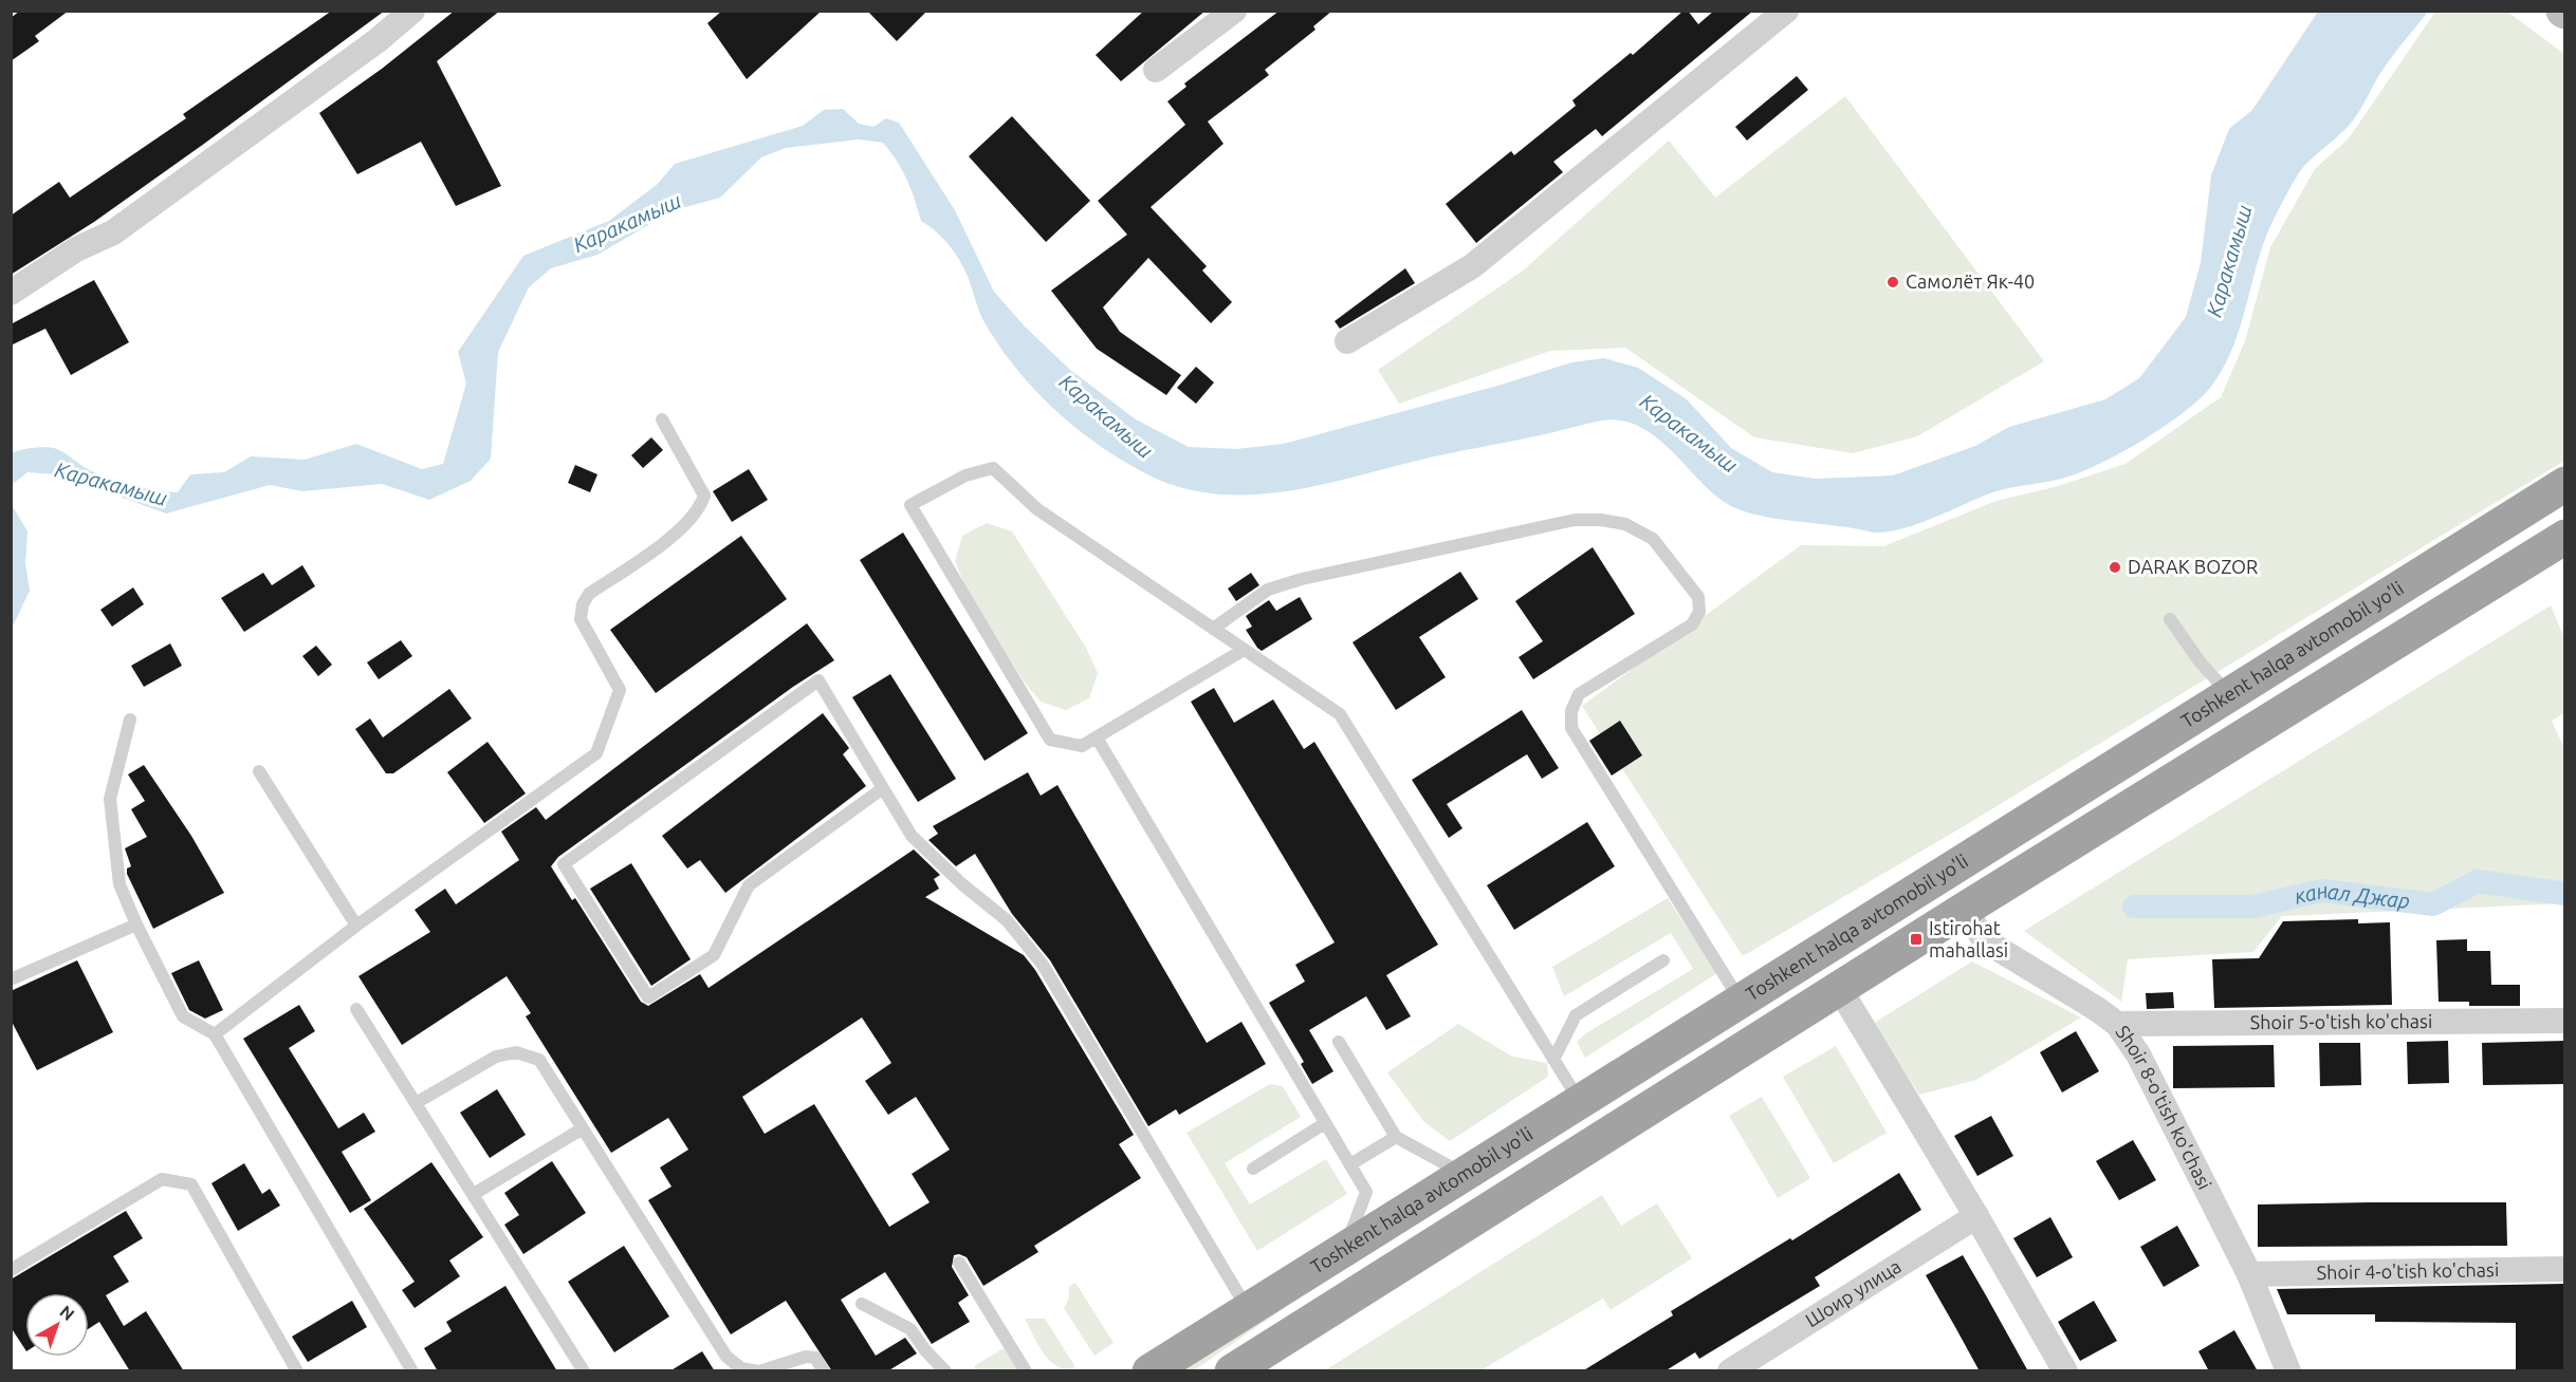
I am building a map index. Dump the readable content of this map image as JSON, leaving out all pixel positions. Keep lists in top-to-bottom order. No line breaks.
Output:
{"streets":{"highway":["Toshkent halqa avtomobil yo'li"],"street":["Shoir 5-o'tish ko'chasi","Shoir 8-o'tish ko'chasi","Shoir 4-o'tish ko'chasi","Шоир улица"]},"crossings":[["Shoir 5-o'tish ko'chasi","Shoir 8-o'tish ko'chasi"],["Shoir 8-o'tish ko'chasi","Shoir 4-o'tish ko'chasi"]],"water":["Каракамыш","канал Джар"],"places":{"other":["Самолёт Як-40","DARAK BOZOR"],"transit":["Istirohat mahallasi"]},"north":"top right"}
